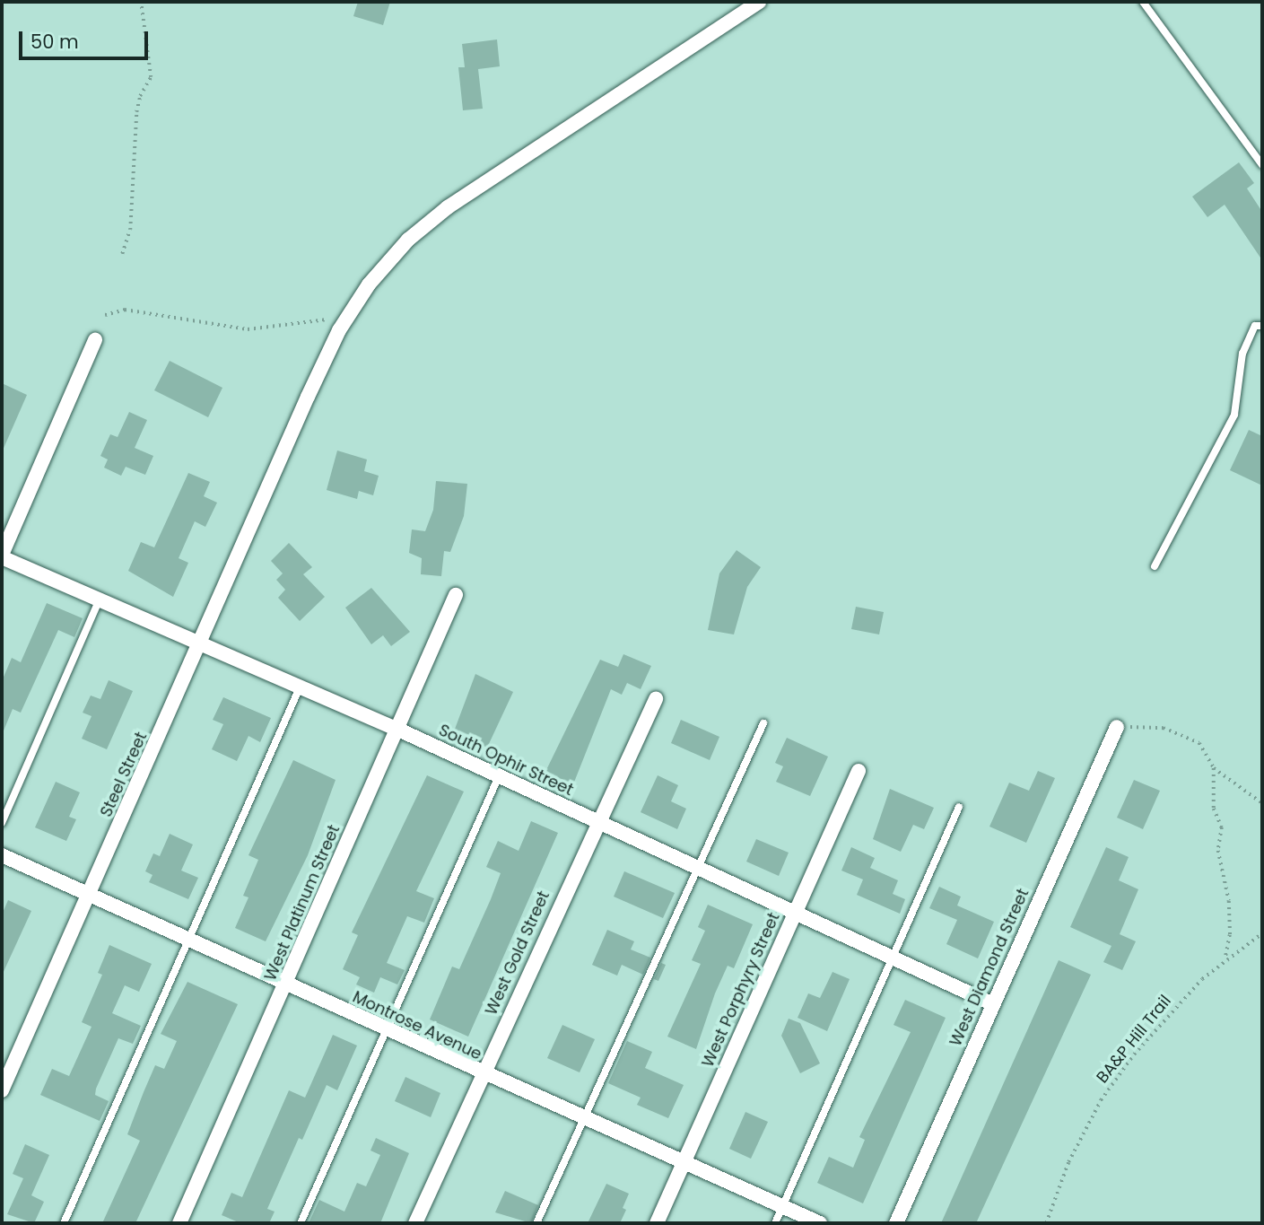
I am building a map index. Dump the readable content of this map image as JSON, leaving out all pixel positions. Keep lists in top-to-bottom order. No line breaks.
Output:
{"streets":{"street":["South Ophir Street","Steel Street","West Platinum Street","West Gold Street","West Diamond Street","West Porphyry Street","Montrose Avenue"],"path":["BA&P Hill Trail"]},"crossings":[["South Ophir Street","Steel Street"],["South Ophir Street","West Platinum Street"],["South Ophir Street","West Gold Street"],["South Ophir Street","West Diamond Street"],["South Ophir Street","West Porphyry Street"],["Steel Street","Montrose Avenue"],["West Platinum Street","Montrose Avenue"],["West Gold Street","Montrose Avenue"],["West Porphyry Street","Montrose Avenue"]],"scale_bar":"50 m"}
